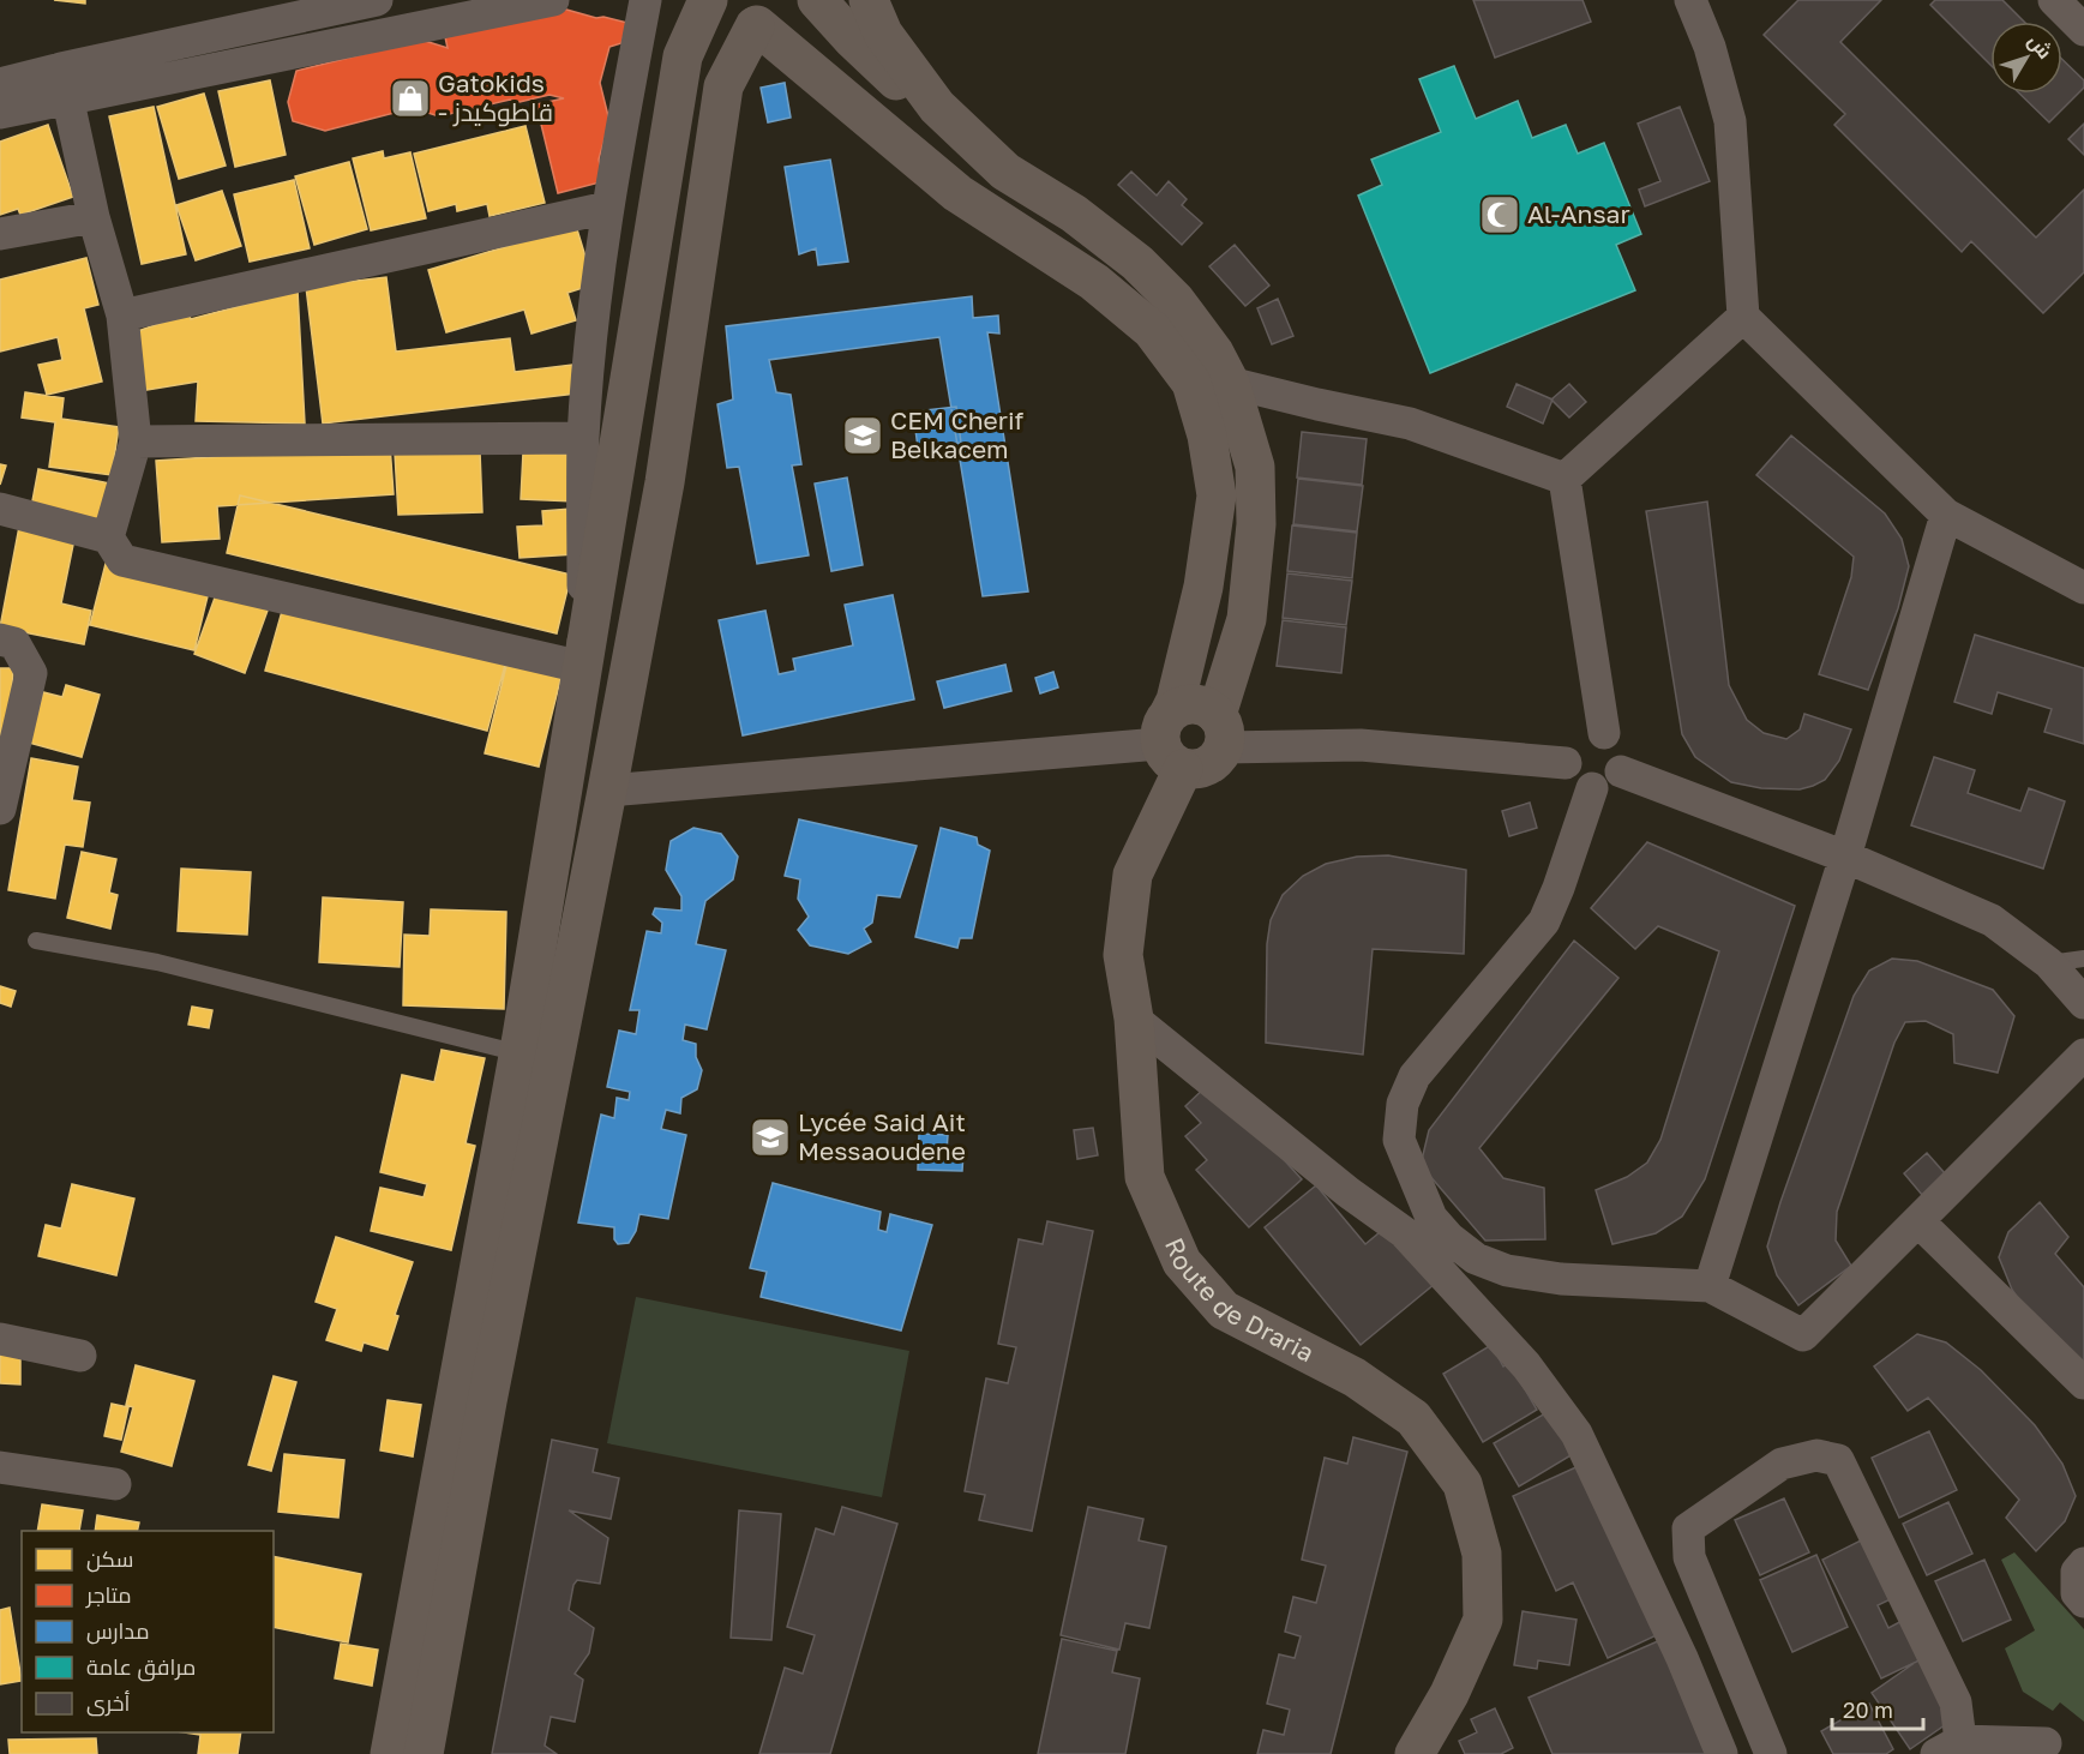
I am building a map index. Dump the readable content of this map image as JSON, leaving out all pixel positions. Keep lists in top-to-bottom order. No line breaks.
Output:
{"streets":{"main road":["Route de Draria"]},"places":{"shop":["Gatokids - قاطوكيدز"],"mosque":["Al-Ansar"],"school or university":["CEM Cherif Belkacem","Lycée Said Ait Messaoudene"]},"legend":["سكن","متاجر","مدارس","مرافق عامة","أخرى"],"scale_bar":"20 m","north":"top right"}
